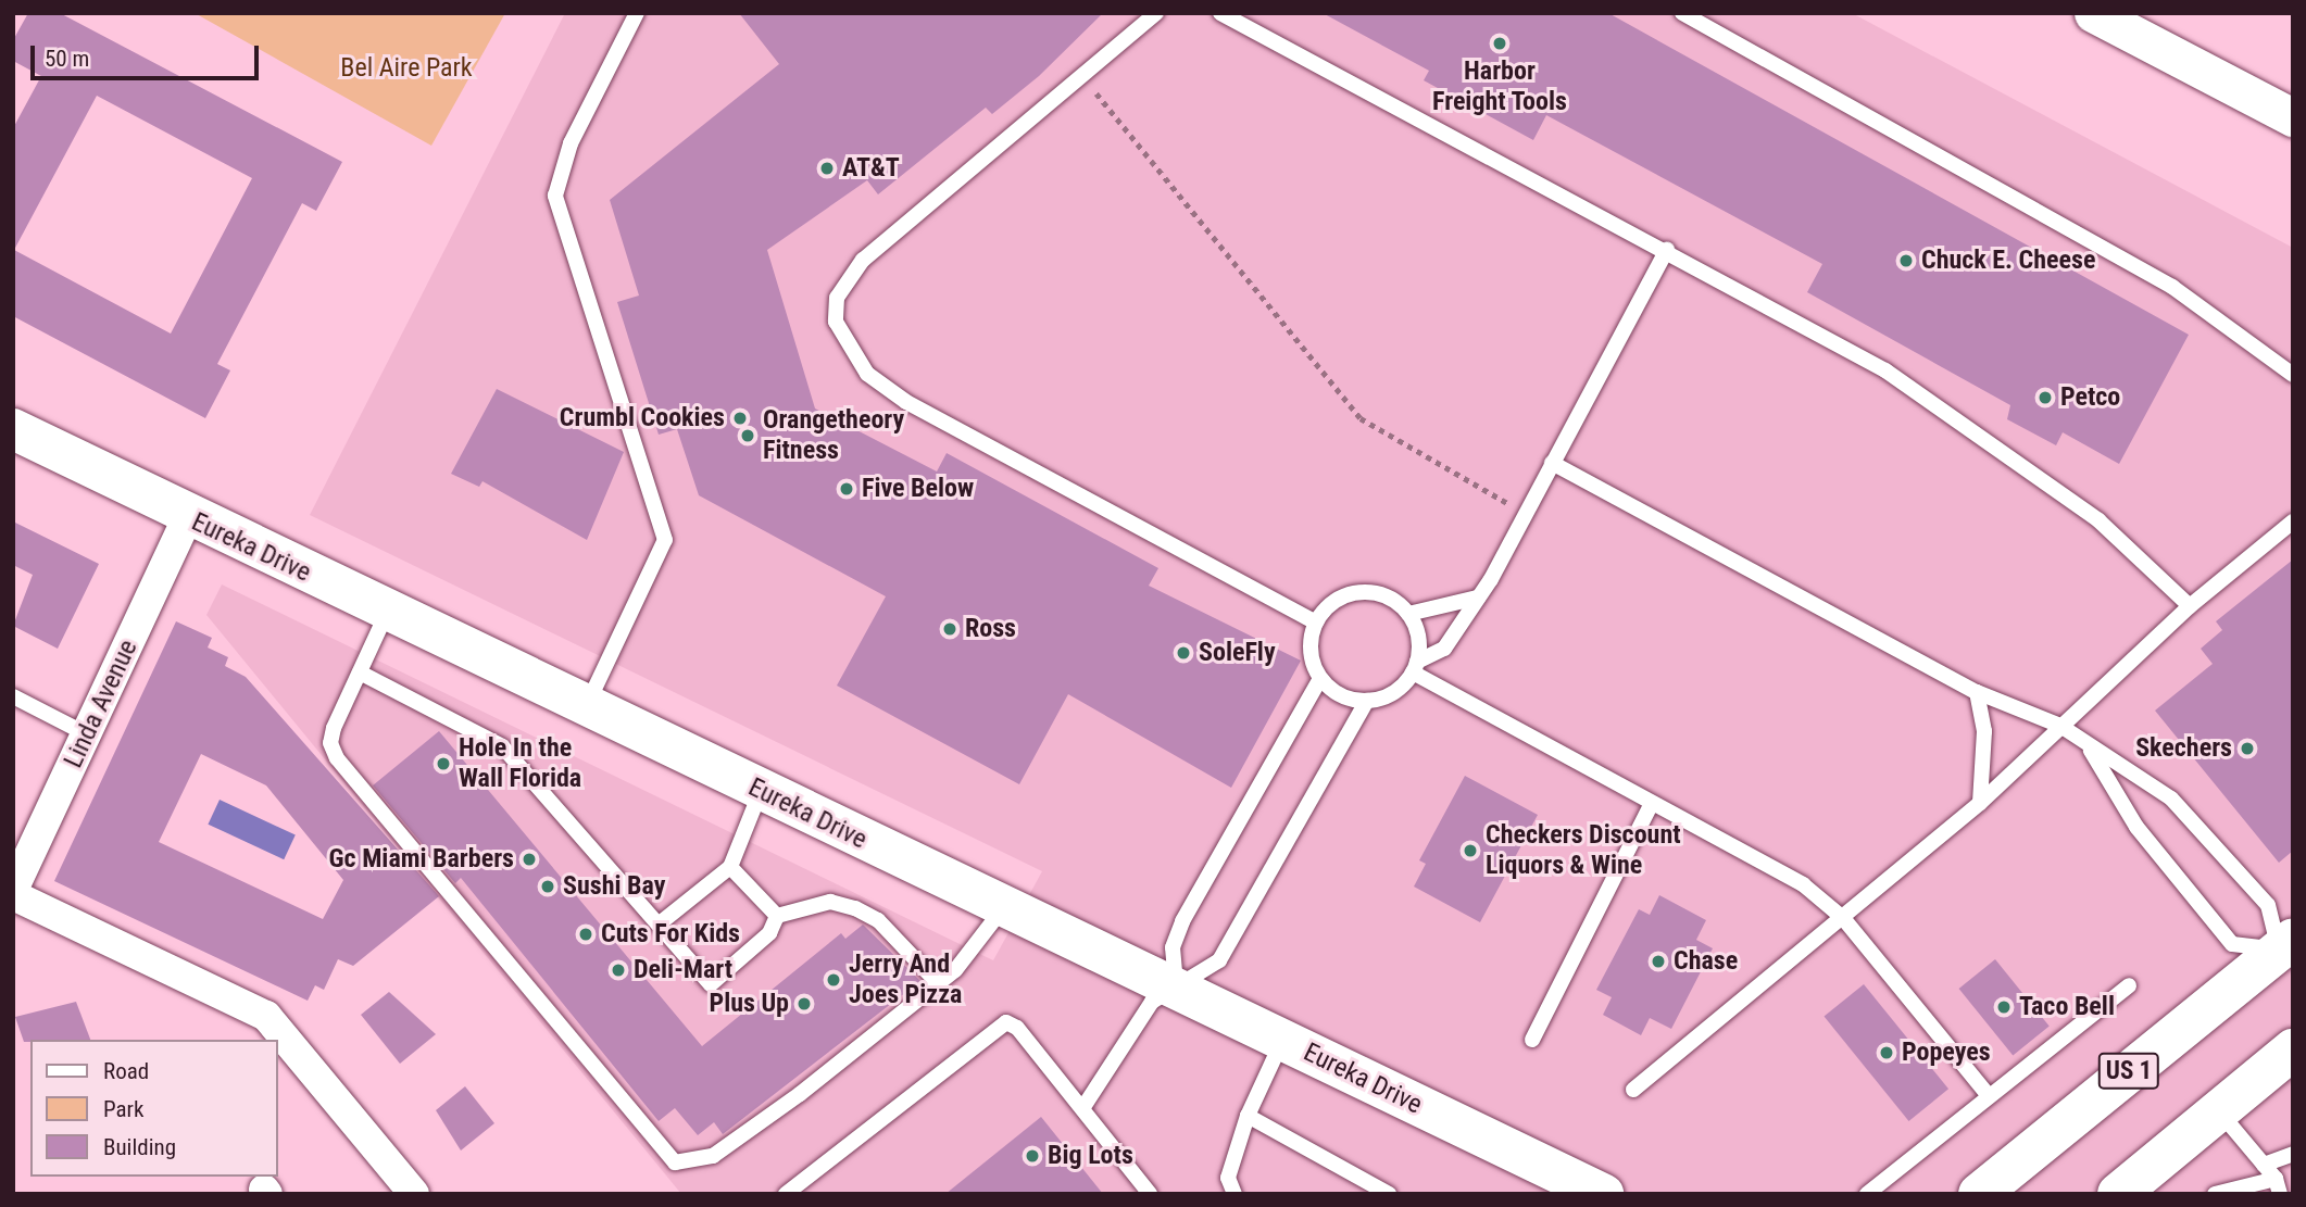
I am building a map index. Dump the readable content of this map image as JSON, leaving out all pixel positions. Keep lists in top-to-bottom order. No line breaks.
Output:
{"streets":{"main road":["Eureka Drive","US 1"],"street":["Linda Avenue"]},"crossings":[["Eureka Drive","Linda Avenue"]],"parks":["Bel Aire Park"],"places":["Harbor Freight Tools","AT&T","Chuck E. Cheese","Petco","Crumbl Cookies","Orangetheory Fitness","Five Below","Ross","SoleFly","Skechers","Hole In the Wall Florida","Checkers Discount Liquors & Wine","Gc Miami Barbers","Sushi Bay","Cuts For Kids","Chase","Deli-Mart","Jerry And Joes Pizza","Plus Up","Taco Bell","Popeyes","Big Lots"],"legend":["Road","Park","Building"],"scale_bar":"50 m"}
